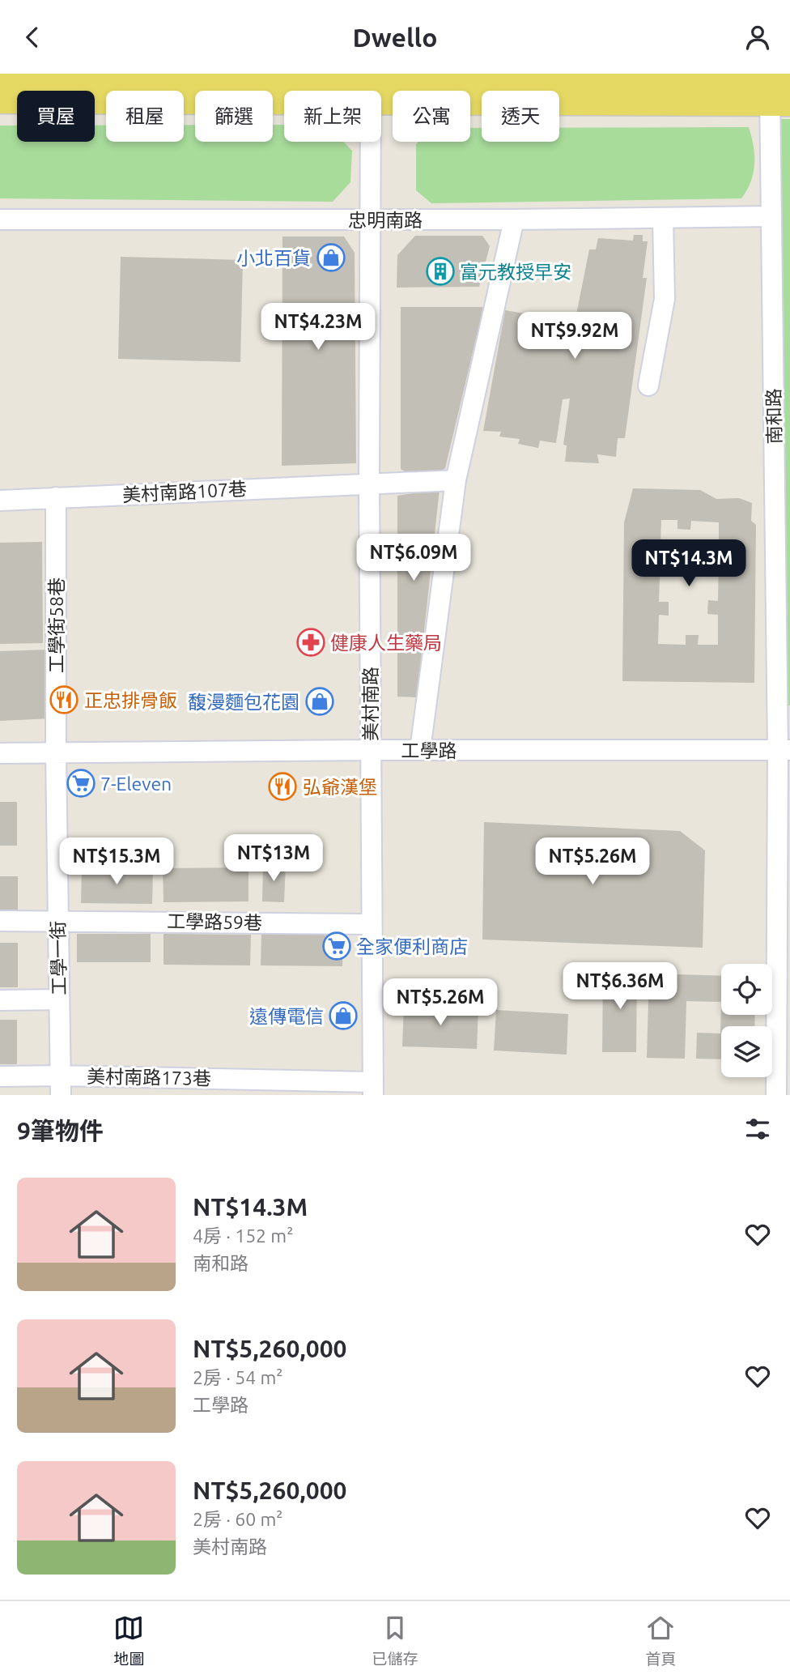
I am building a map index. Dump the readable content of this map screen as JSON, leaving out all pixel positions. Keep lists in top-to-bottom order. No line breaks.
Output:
{"streets":{"street":["忠明南路","南和路","美村南路107巷","工學街58巷","美村南路","工學路","工學路59巷","工學一街","美村南路173巷"]},"crossings":[["忠明南路","南和路"],["忠明南路","美村南路"],["南和路","工學路"],["美村南路107巷","工學街58巷"],["美村南路107巷","美村南路"],["工學街58巷","工學路"],["工學街58巷","工學一街"],["美村南路","工學路"],["美村南路","工學路59巷"],["美村南路","美村南路173巷"],["工學路","工學一街"],["工學路59巷","工學一街"],["工學一街","美村南路173巷"]],"places":{"shop":["小北百貨","馥漫麵包花園","遠傳電信"],"building":["富元教授早安"],"pharmacy":["健康人生藥局"],"restaurant":["正忠排骨飯","弘爺漢堡"],"supermarket":["7-Eleven","全家便利商店"]},"page":{"header":"Dwello","chip":["買屋","租屋","篩選","新上架","公寓","透天"],"price":["NT$4.23M","NT$9.92M","NT$6.09M","NT$14.3M","NT$13M","NT$15.3M","NT$5.26M","NT$6.36M","NT$5.26M"],"heading":"9筆物件","list":[{"name":"NT$14.3M","note":"4房 · 152 m² · 南和路"},{"name":"NT$5,260,000","note":"2房 · 54 m² · 工學路"},{"name":"NT$5,260,000","note":"2房 · 60 m² · 美村南路"}],"tabs":["地圖","已儲存","首頁"]}}
